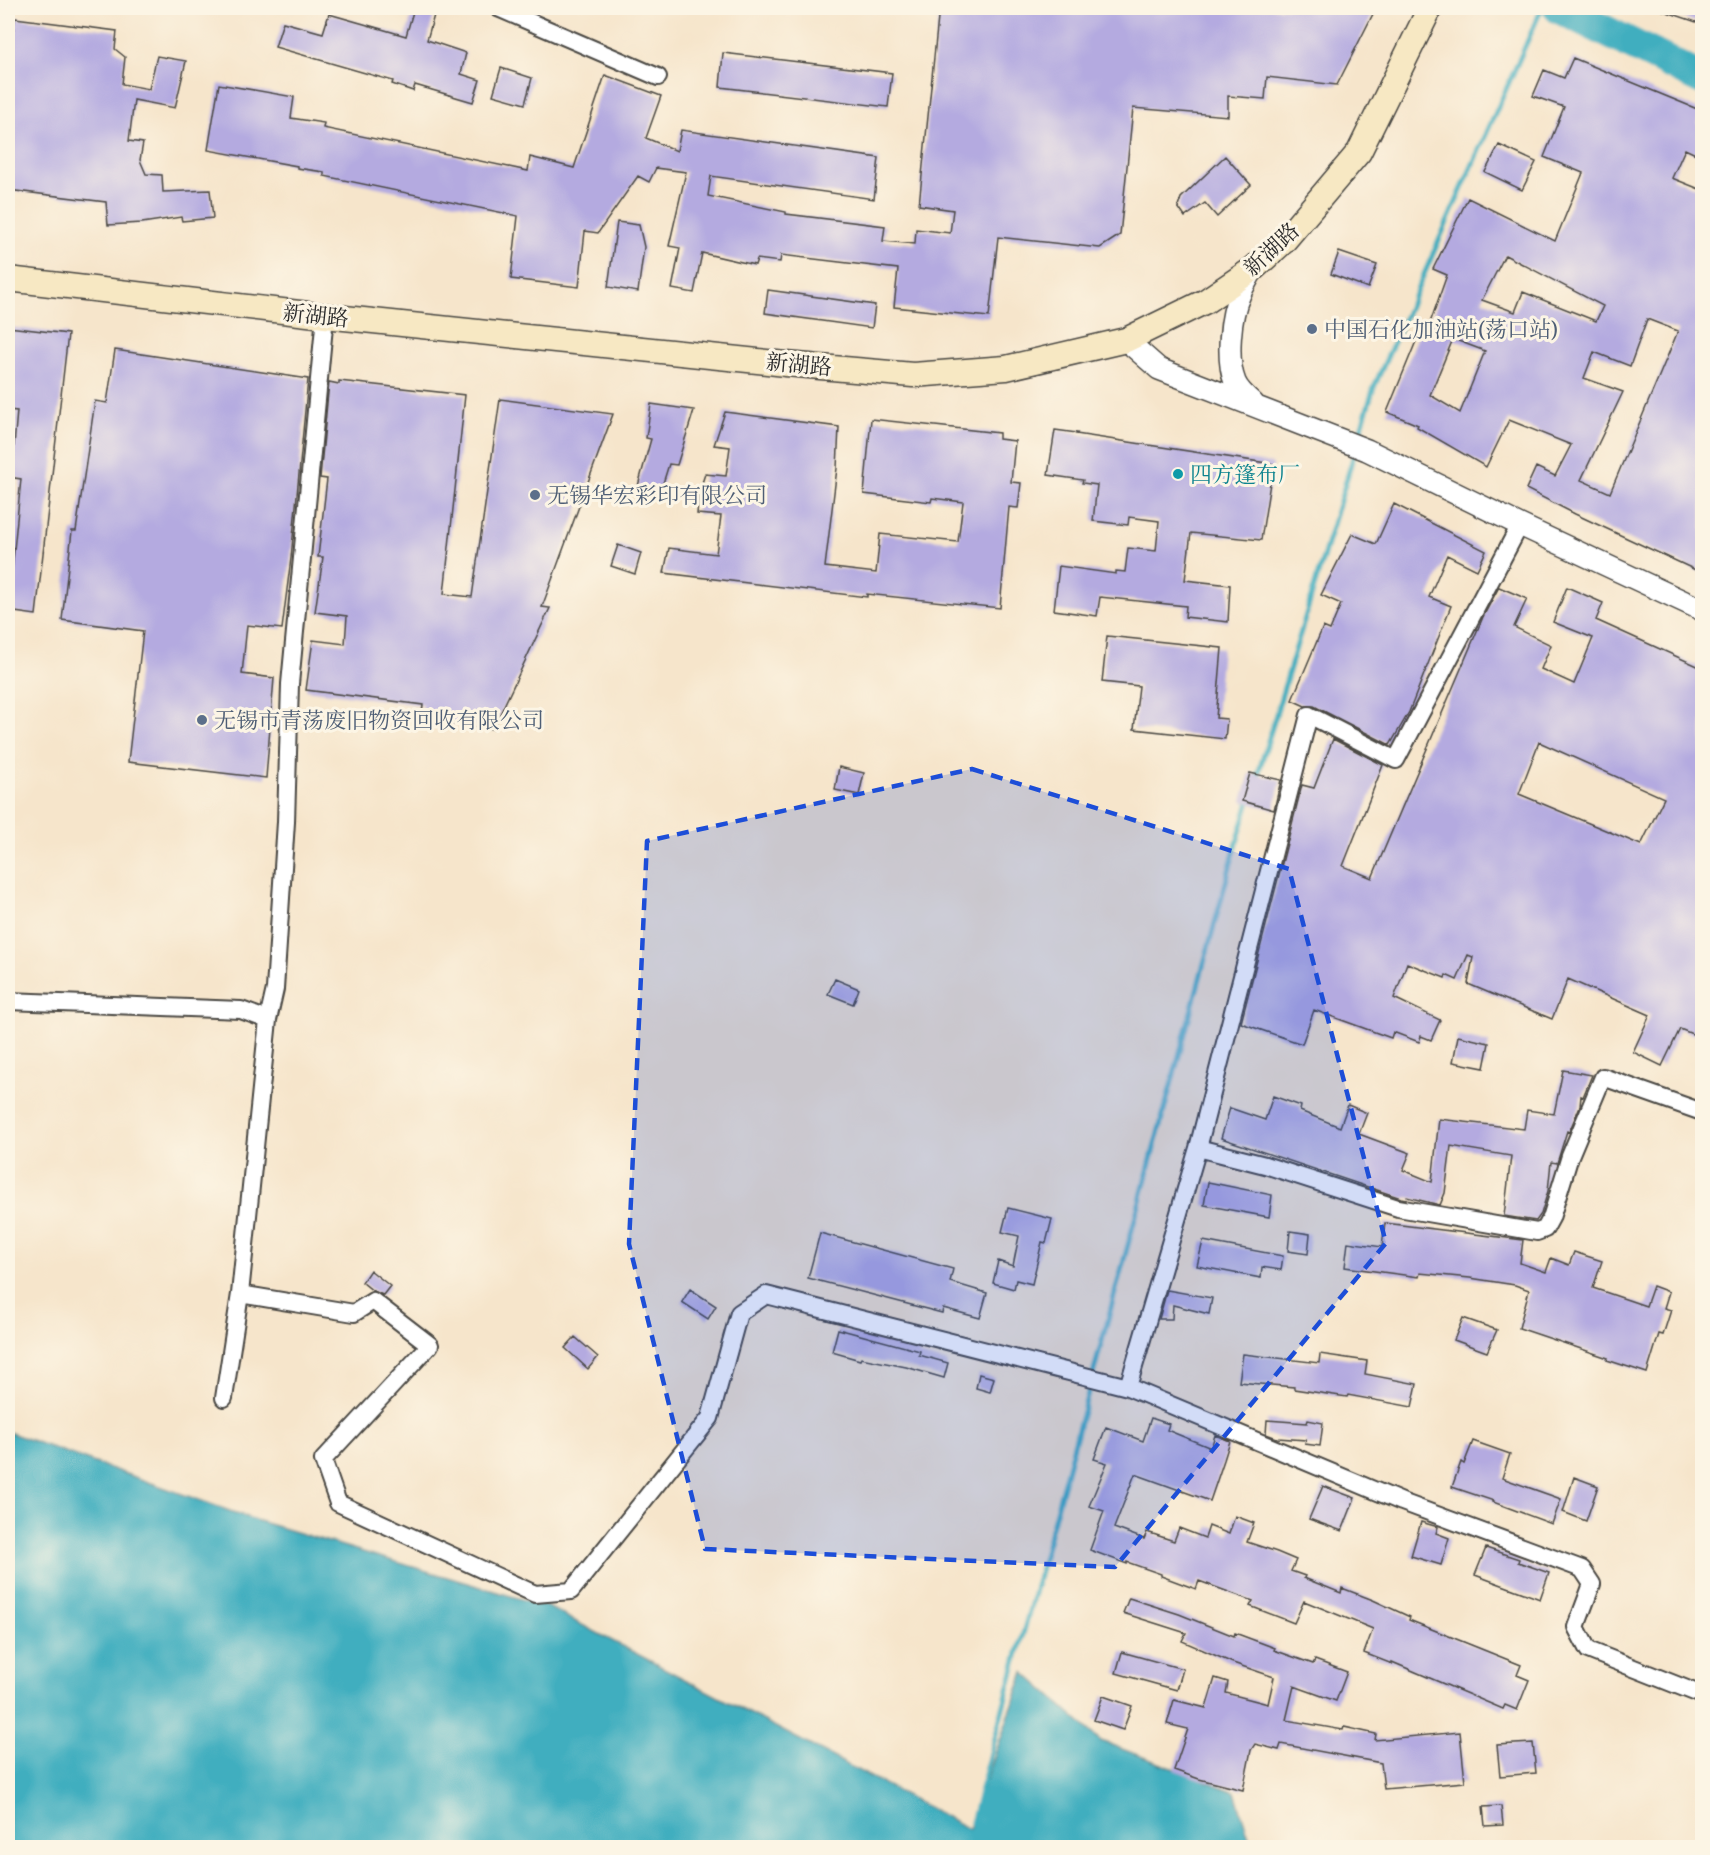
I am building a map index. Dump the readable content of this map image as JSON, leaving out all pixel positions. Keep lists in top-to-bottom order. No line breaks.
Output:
{"streets":{"main road":["新湖路"]},"places":["中国石化加油站(荡口站)","四方篷布厂","无锡华宏彩印有限公司","无锡市青荡废旧物资回收有限公司"]}
